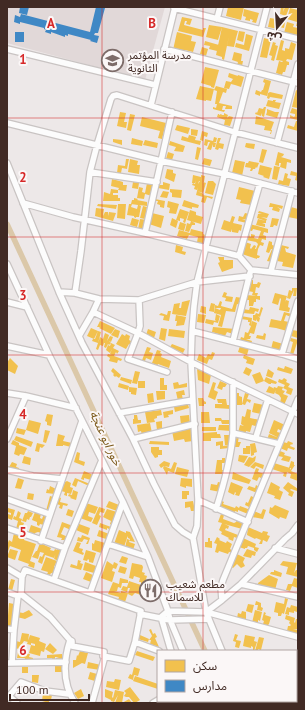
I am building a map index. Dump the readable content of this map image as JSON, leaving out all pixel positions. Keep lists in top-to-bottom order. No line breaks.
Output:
{"water":["خور ابو عنجة"],"places":{"school or university":["مدرسة المؤتمر الثانوية"],"restaurant":["مطعم شعيب للاسماك"]},"legend":["سكن","مدارس"],"scale_bar":"100 m","north":"bottom","grid":{"columns":["A","B"],"rows":["1","2","3","4","5","6"]}}
